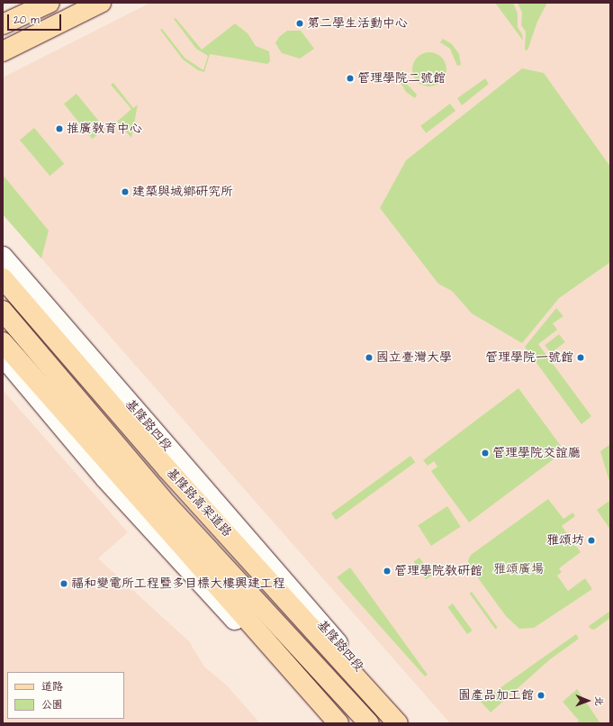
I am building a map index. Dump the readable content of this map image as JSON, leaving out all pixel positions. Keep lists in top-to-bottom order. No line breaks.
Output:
{"streets":{"main road":["基隆路四段","基隆路高架道路"]},"parks":["雅頌廣場"],"places":["第二學生活動中心","管理學院二號館","推廣教育中心","建築與城鄉研究所","國立臺灣大學","管理學院一號館","管理學院交誼廳","雅頌坊","管理學院教研館","福和變電所工程暨多目標大樓興建工程","園產品加工館"],"legend":["道路","公園"],"scale_bar":"20 m","north":"right"}
